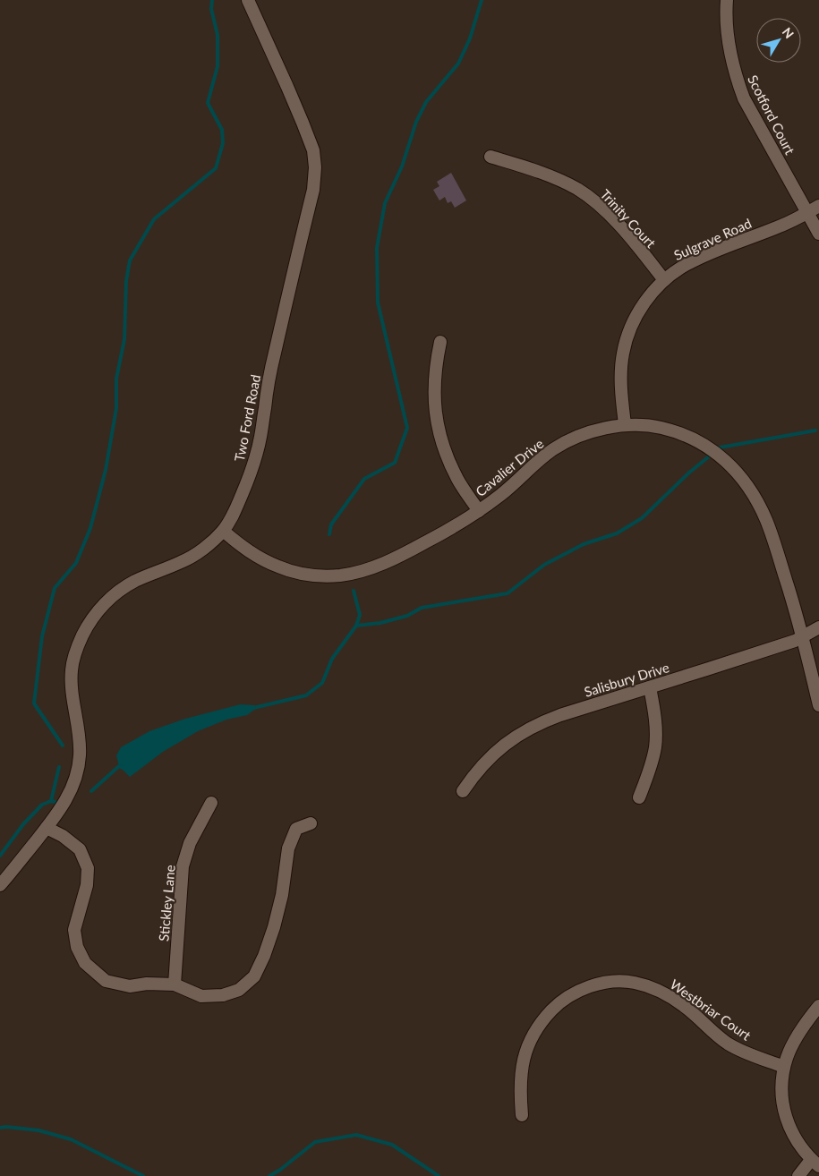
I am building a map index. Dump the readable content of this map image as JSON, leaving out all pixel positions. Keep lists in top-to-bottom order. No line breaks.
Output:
{"streets":{"street":["Scotford Court","Trinity Court","Sulgrave Road","Two Ford Road","Cavalier Drive","Salisbury Drive","Stickley Lane","Westbriar Court"]},"crossings":[["Scotford Court","Sulgrave Road"],["Trinity Court","Sulgrave Road"],["Sulgrave Road","Cavalier Drive"],["Two Ford Road","Cavalier Drive"],["Cavalier Drive","Salisbury Drive"]],"north":"top right"}
